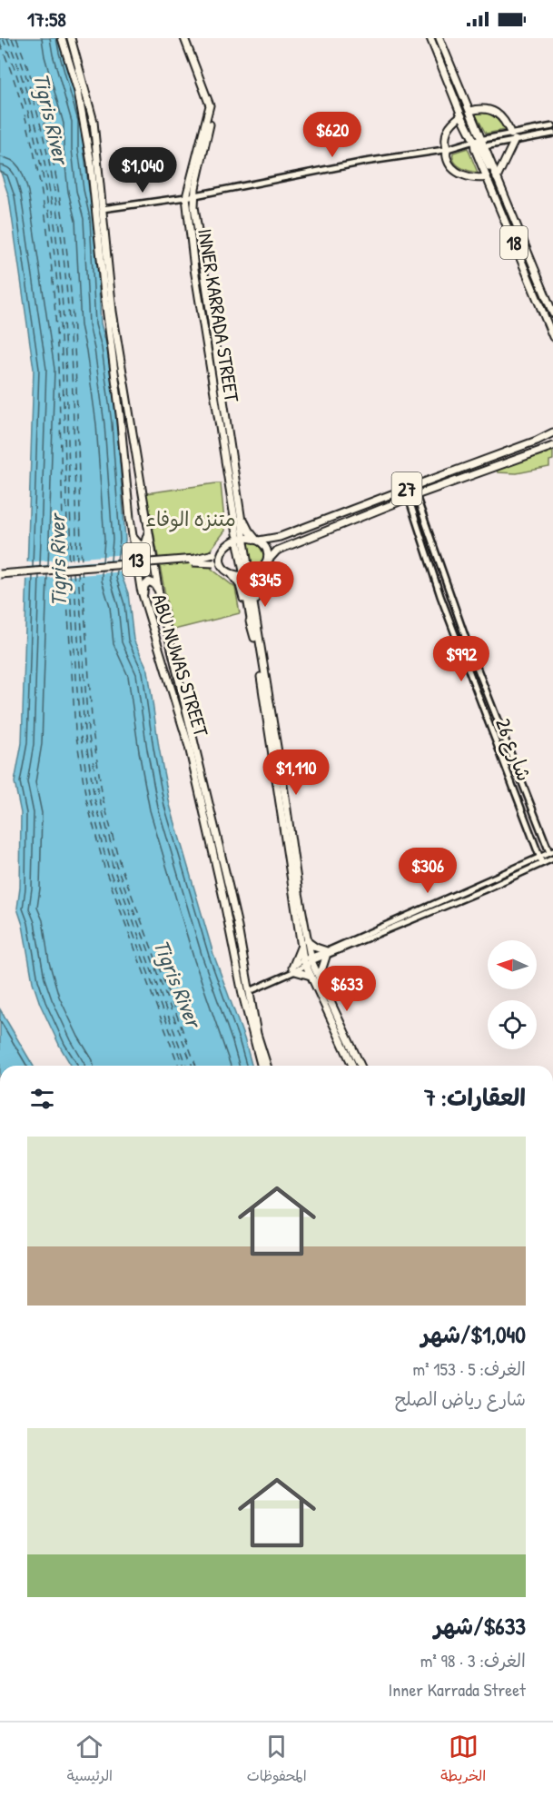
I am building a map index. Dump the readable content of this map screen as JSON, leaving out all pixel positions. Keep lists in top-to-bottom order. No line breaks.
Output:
{"streets":{"main road":["18","INNER KARRADA STREET","27","13","ABU NUWAS STREET"],"street":["شارع 26"]},"crossings":[["27","شارع 26"]],"water":["Tigris River"],"parks":["متنزه الوفاء"],"north":"left","page":{"status":"17:58","price":["$620","$1,040","$345","$992","$1,110","$306","$633"],"heading":"العقارات: 7","list":[{"name":"$1,040/شهر","note":"الغرف: 5 · 153 m² · شارع رياض الصلح"},{"name":"$633/شهر","note":"الغرف: 3 · 98 m² · Inner Karrada Street"}],"tabs":["الخريطة","المحفوظات","الرئيسية"]}}
